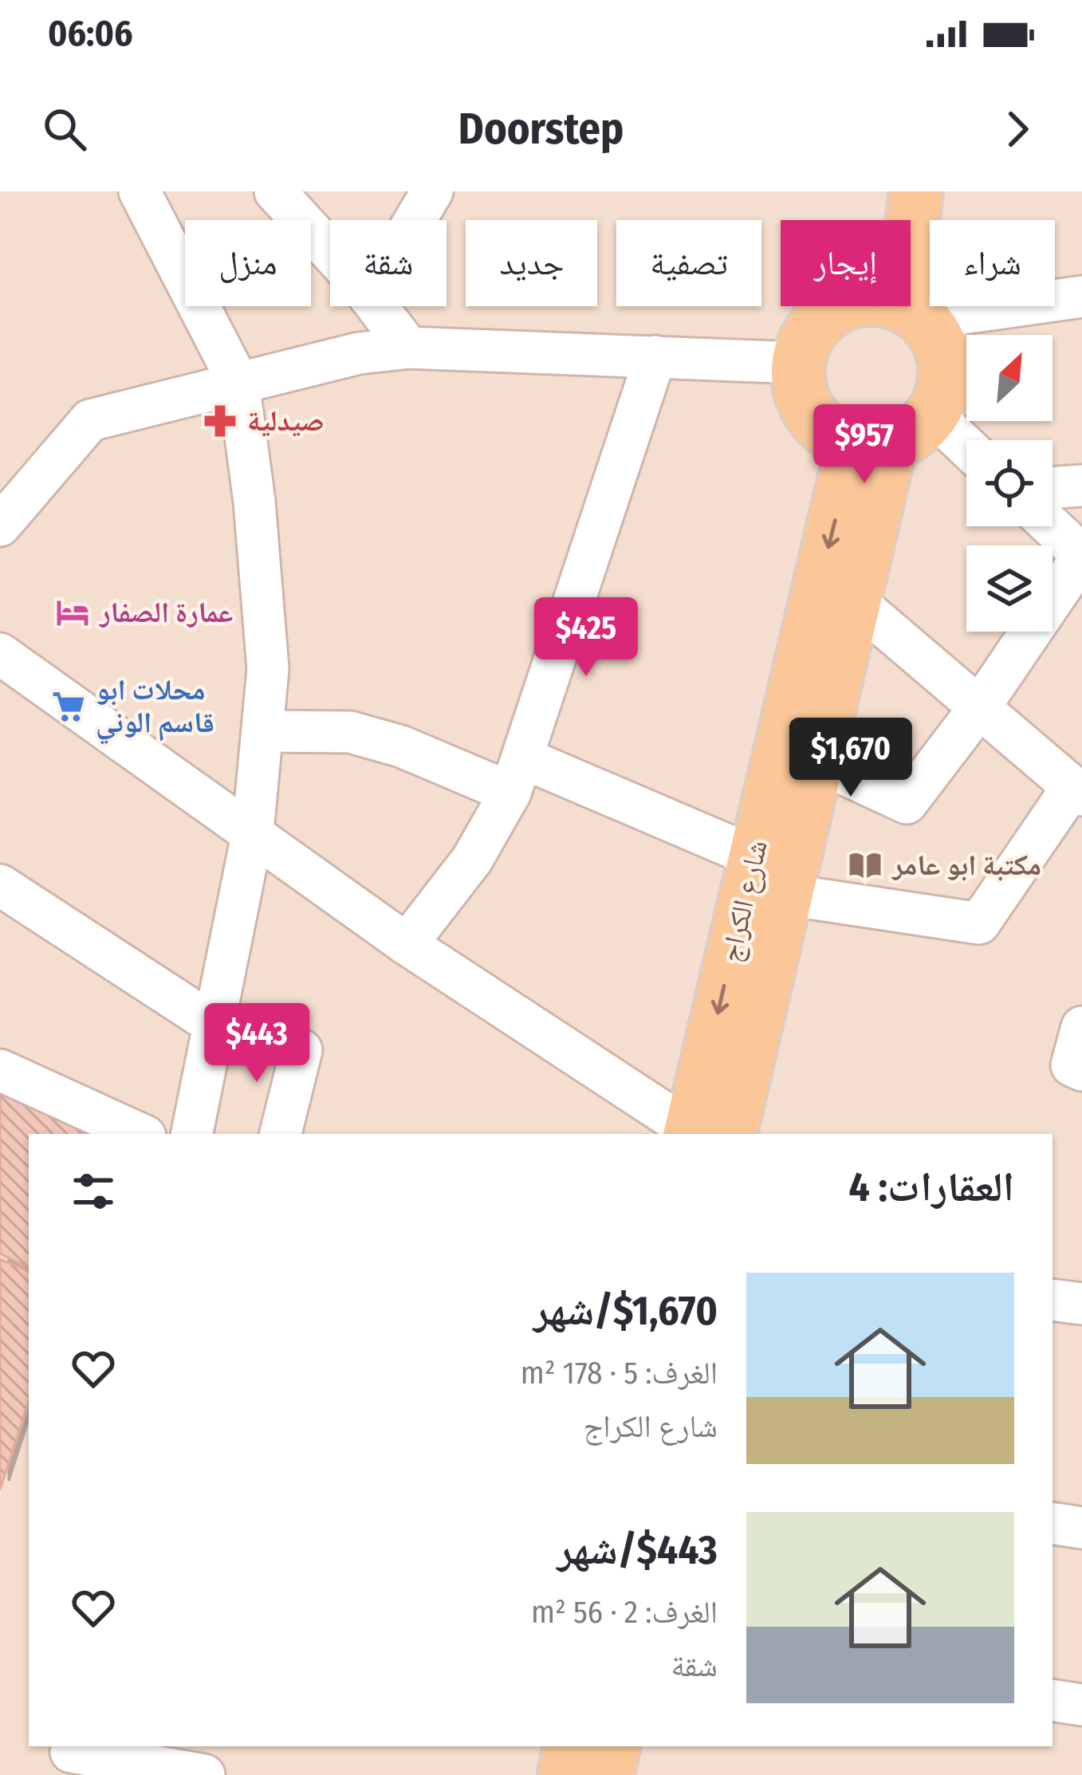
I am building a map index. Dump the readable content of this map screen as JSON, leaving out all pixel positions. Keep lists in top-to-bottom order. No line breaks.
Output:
{"streets":{"main road":["شارع الكراج"]},"places":{"pharmacy":["صيدلية"],"hotel":["عمارة الصفار"],"supermarket":["محلات ابو قاسم الوني"],"library":["مكتبة ابو عامر"]},"north":"top right","page":{"status":"06:06","header":"Doorstep","chip":["شراء","إيجار","تصفية","جديد","شقة","منزل"],"price":["$957","$425","$1,670","$443"],"heading":"العقارات: 4","list":[{"name":"$1,670/شهر","note":"الغرف: 5 · 178 m² · شارع الكراج"},{"name":"$443/شهر","note":"الغرف: 2 · 56 m² · شقة"}]}}
